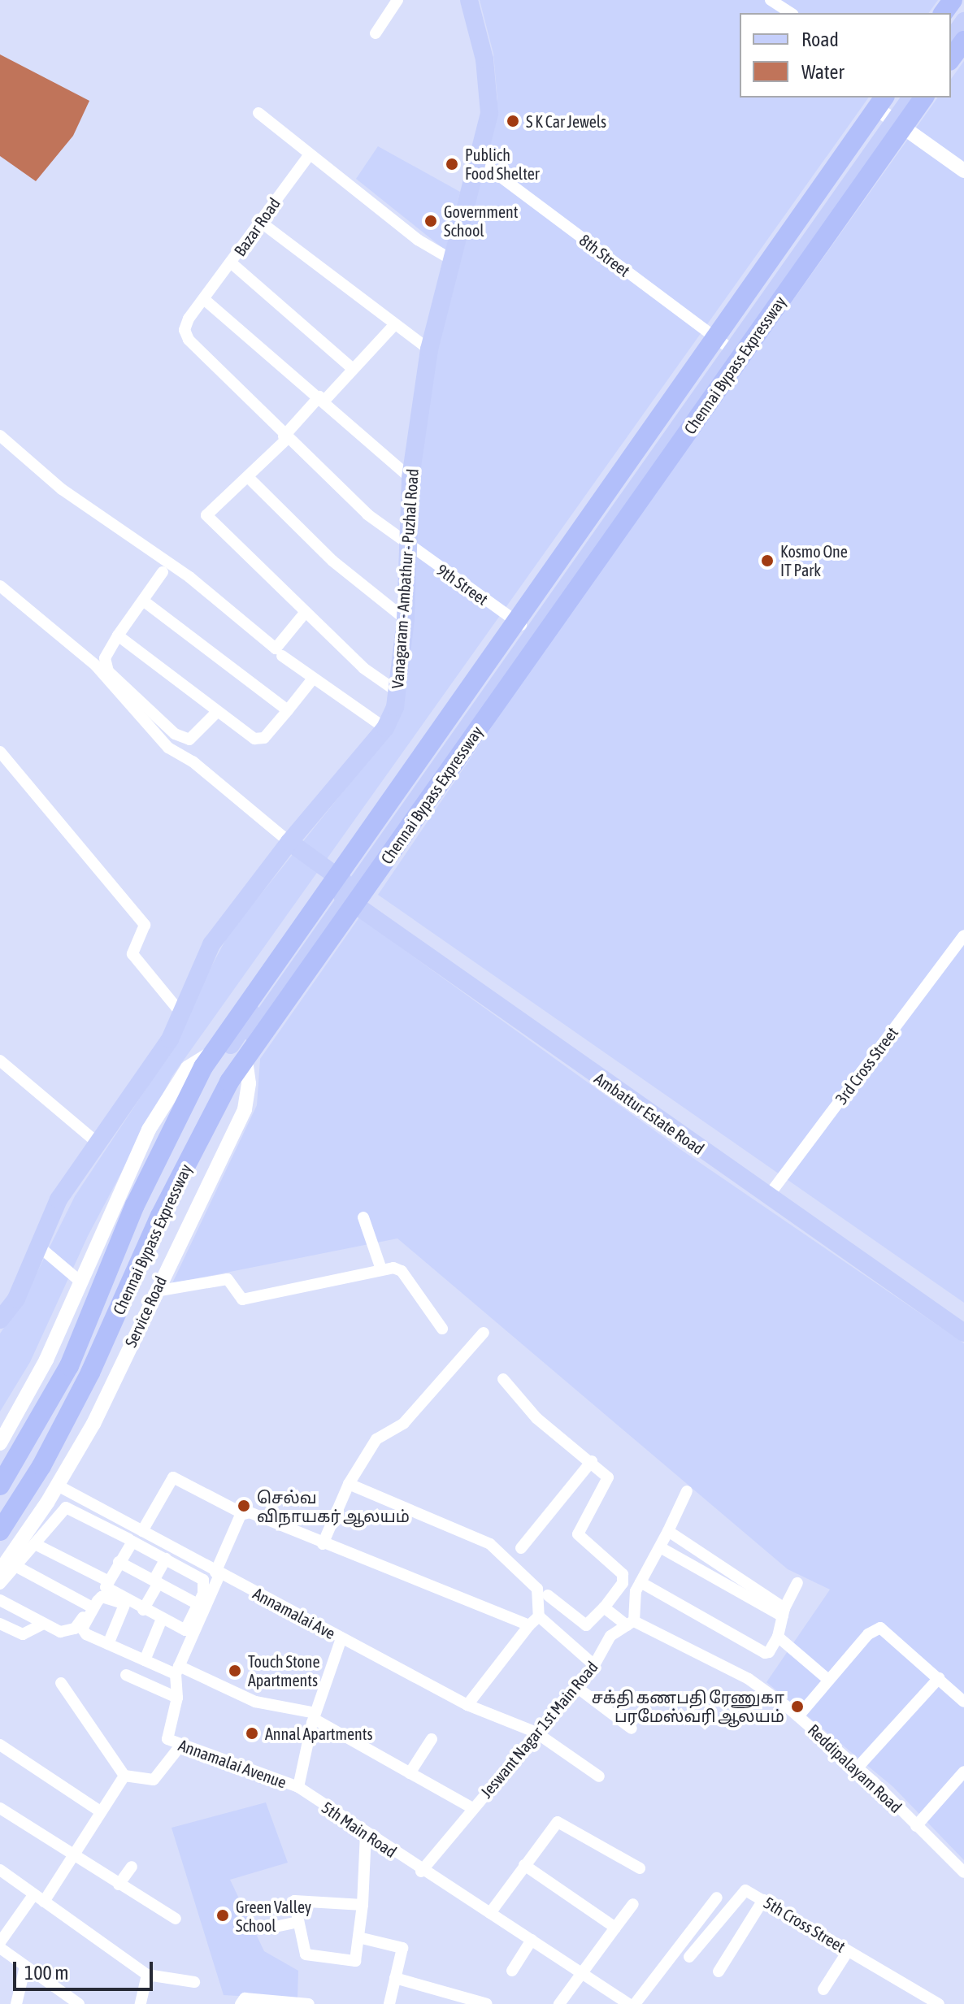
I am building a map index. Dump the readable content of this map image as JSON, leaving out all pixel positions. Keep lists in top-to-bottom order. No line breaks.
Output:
{"streets":{"highway":["Chennai Bypass Expressway"],"main road":["Vanagaram - Ambathur - Puzhal Road","Ambattur Estate Road"],"street":["Bazar Road","8th Street","9th Street","3rd Cross Street","Service Road","Annamalai Ave","Jeswant Nagar 1st Main Road","Annamalai Avenue","Reddipalayam Road","5th Main Road","5th Cross Street"]},"crossings":[["Bazar Road","9th Street"],["8th Street","Vanagaram - Ambathur - Puzhal Road"],["Vanagaram - Ambathur - Puzhal Road","9th Street"],["Vanagaram - Ambathur - Puzhal Road","Ambattur Estate Road"],["3rd Cross Street","Ambattur Estate Road"],["Service Road","Annamalai Ave"],["Annamalai Ave","Jeswant Nagar 1st Main Road"],["Jeswant Nagar 1st Main Road","Reddipalayam Road"],["Jeswant Nagar 1st Main Road","5th Main Road"],["Annamalai Avenue","5th Main Road"]],"places":["S K Car Jewels","Publich Food Shelter","Government School","Kosmo One IT Park","செல்வ விநாயகர் ஆலயம்","Touch Stone Apartments","சக்தி கணபதி ரேணுகா பரமேஸ்வரி ஆலயம்","Annal Apartments","Green Valley School"],"legend":["Road","Water"],"scale_bar":"100 m"}
